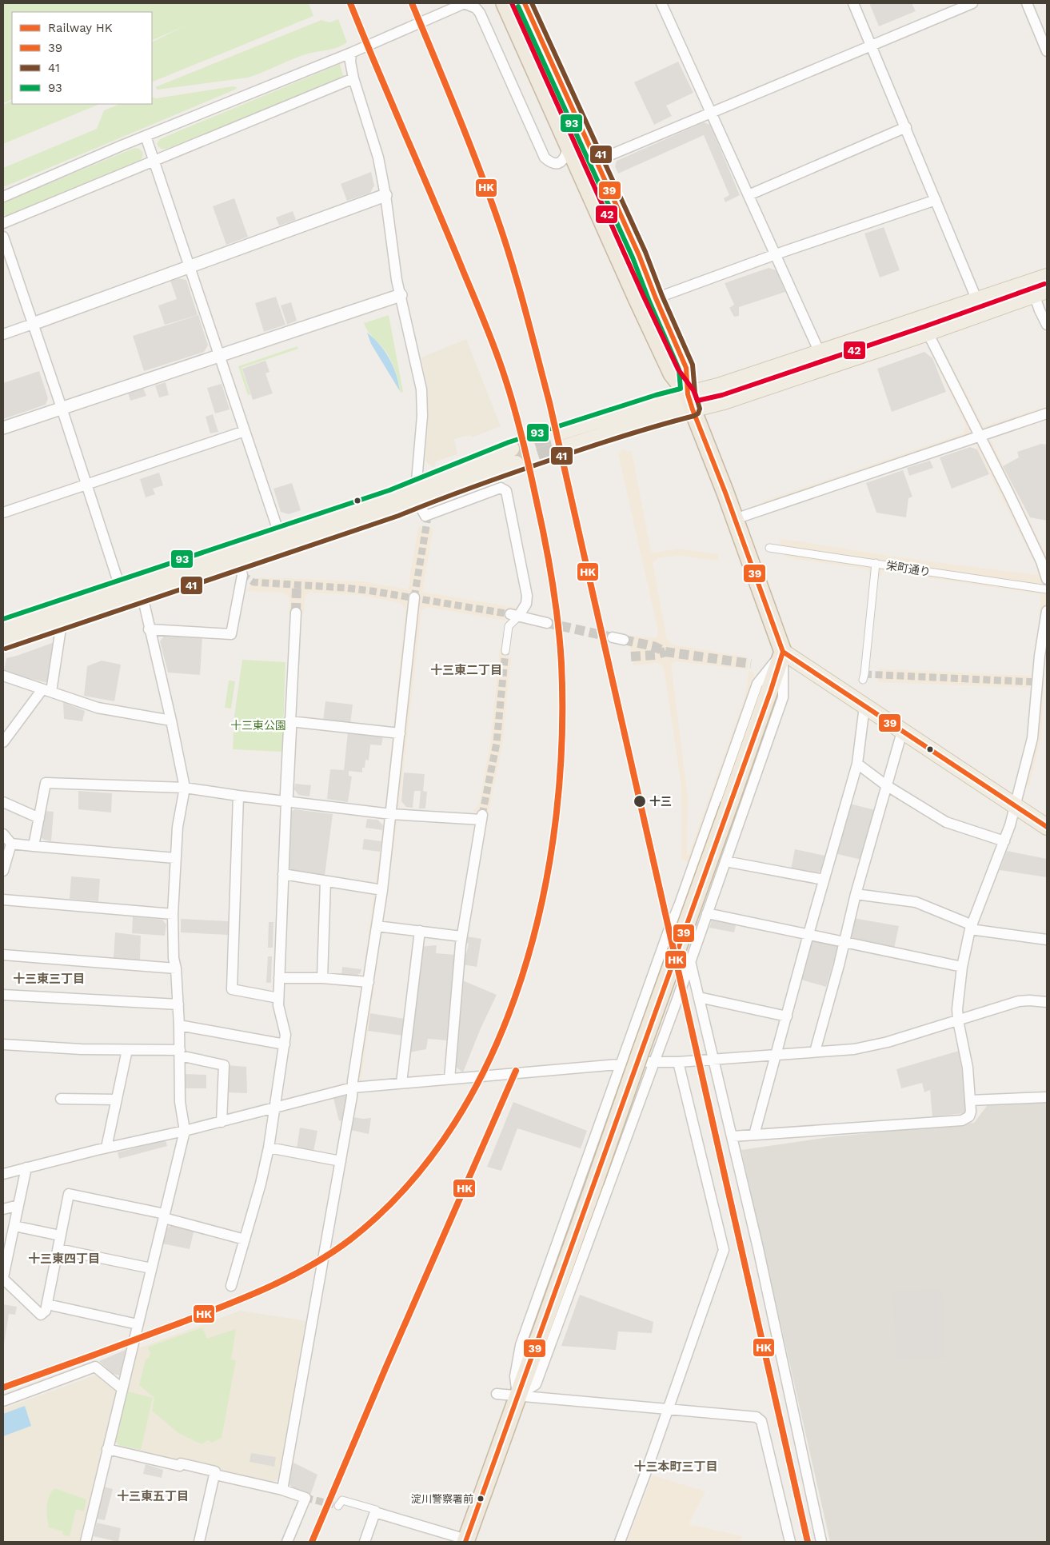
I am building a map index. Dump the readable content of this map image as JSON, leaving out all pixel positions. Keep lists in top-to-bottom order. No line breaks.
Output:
{"streets":{"street":["栄町通り"]},"districts":["十三東二丁目","十三東三丁目","十三東四丁目","十三本町三丁目","十三東五丁目"],"parks":["十三東公園"],"places":["十三","淀川警察署前"],"lines":["rail line HK","transit line 39","transit line 41","transit line 42","transit line 93"],"legend":["Railway HK","39","41","93"]}
